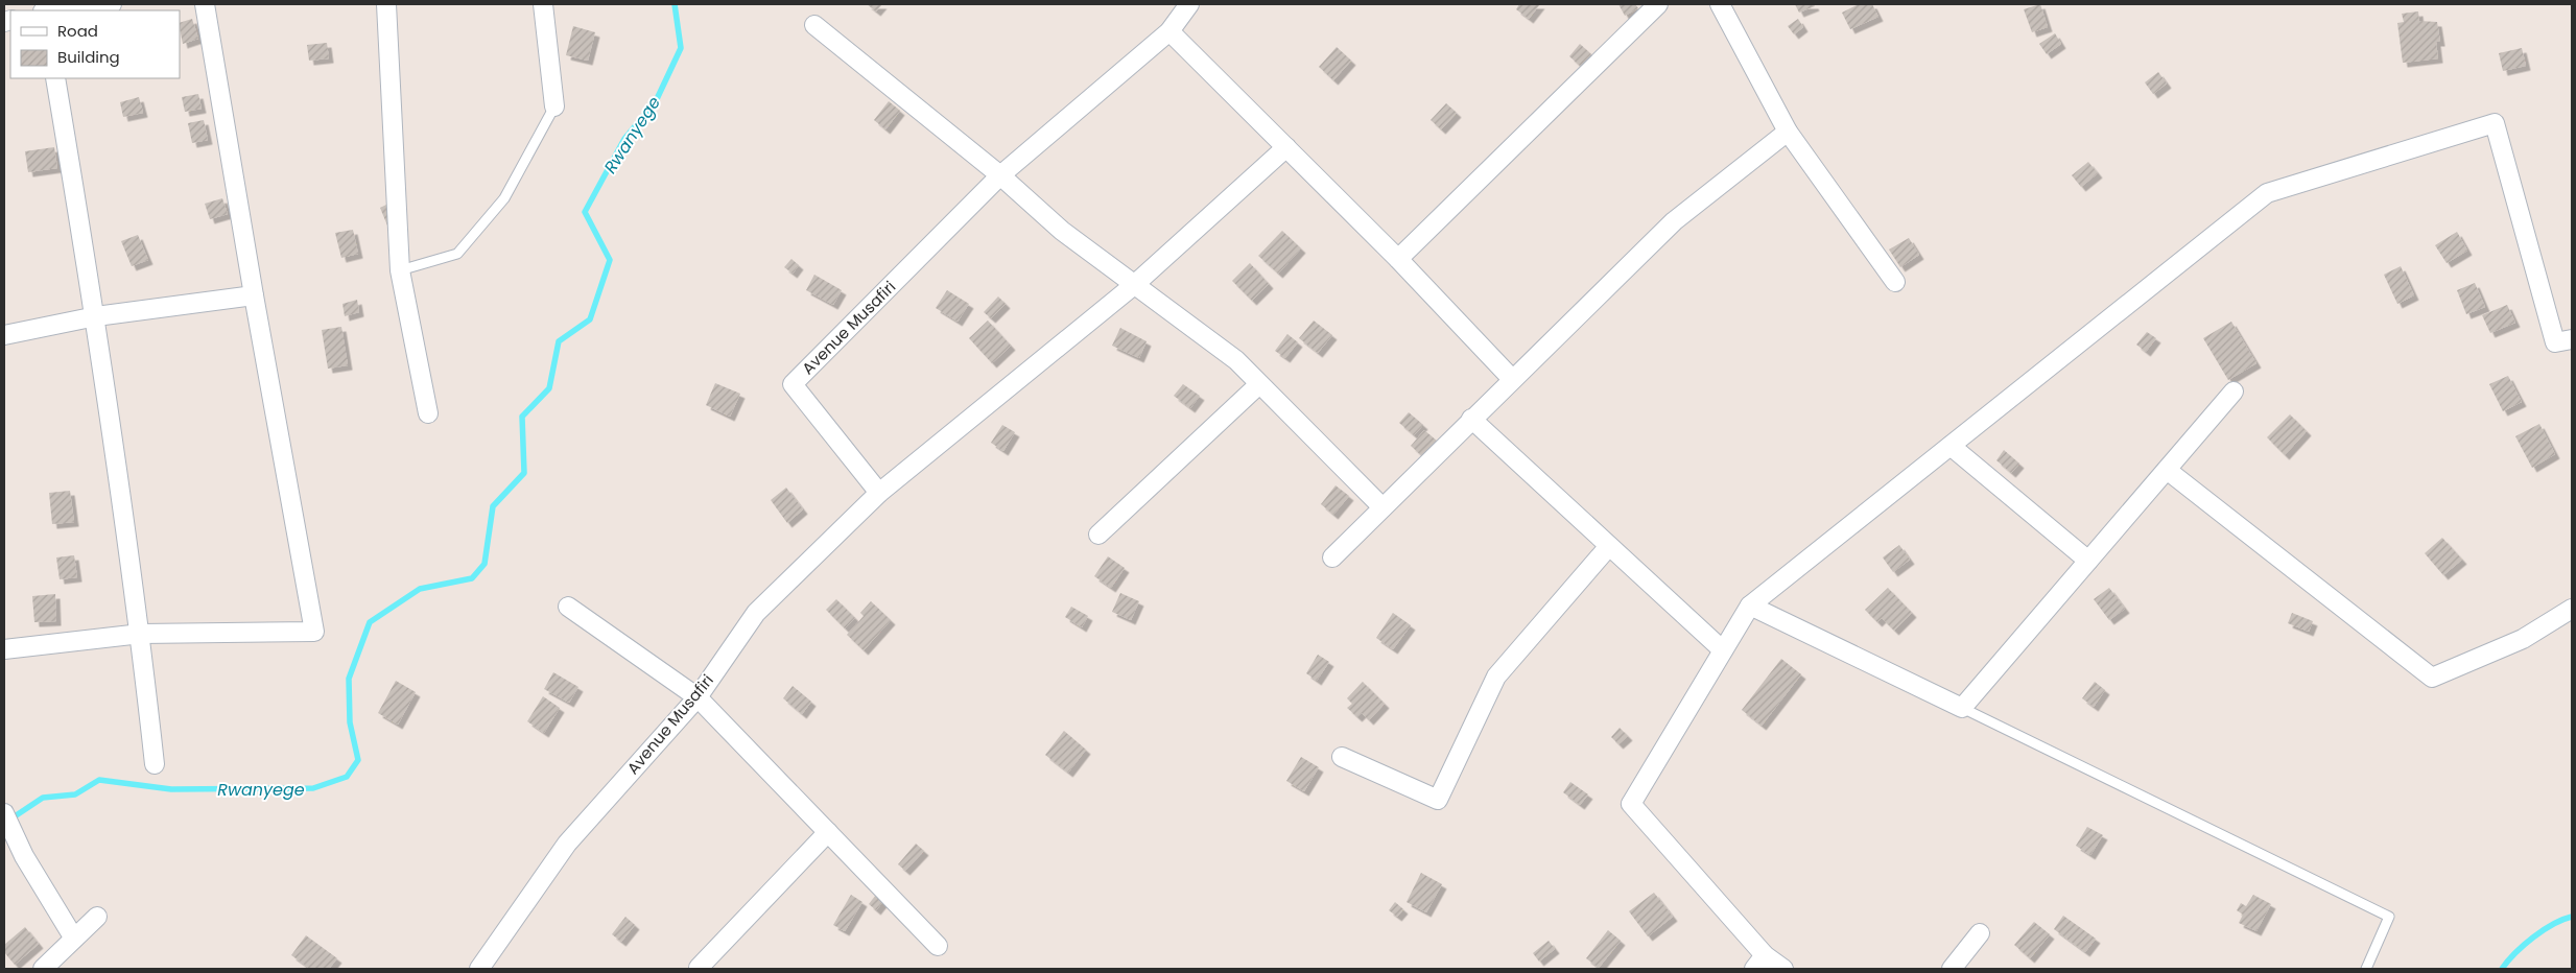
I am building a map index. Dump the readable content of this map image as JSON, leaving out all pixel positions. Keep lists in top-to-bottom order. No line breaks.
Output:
{"streets":{"street":["Avenue Musafiri"]},"water":["Rwanyege"],"legend":["Road","Building"]}
